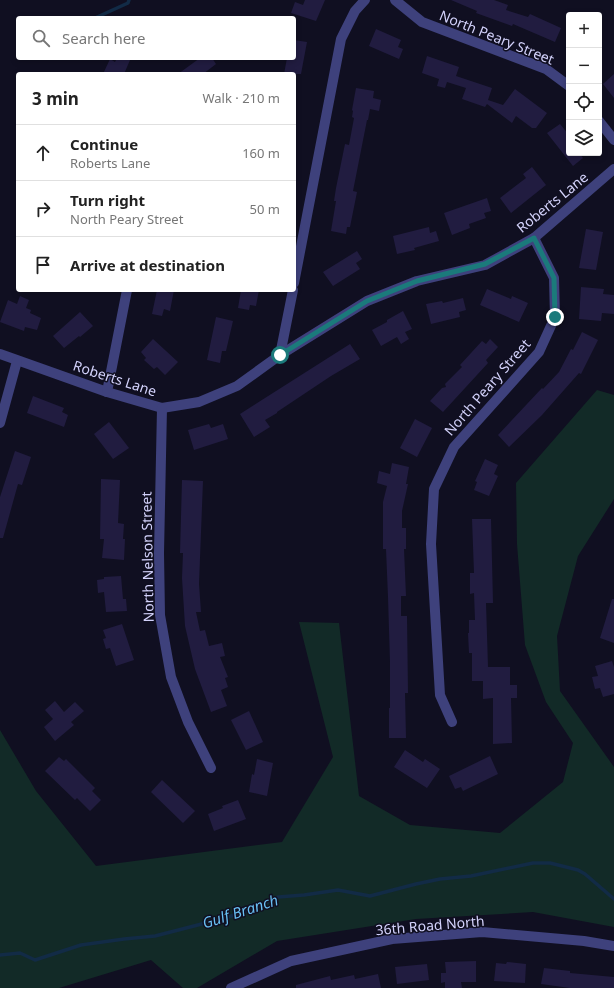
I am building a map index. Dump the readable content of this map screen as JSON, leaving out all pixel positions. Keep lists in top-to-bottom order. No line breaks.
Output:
{"streets":{"street":["North Peary Street","Roberts Lane","North Nelson Street","36th Road North"]},"crossings":[["North Peary Street","Roberts Lane"],["Roberts Lane","North Nelson Street"]],"water":["Gulf Branch"],"page":{"map_buttons":["+","−"],"search":"Search here","heading":["3 min","Walk · 210 m"],"list":[["Continue","Roberts Lane","160 m"],["Turn right","North Peary Street","50 m"],"Arrive at destination"]}}
